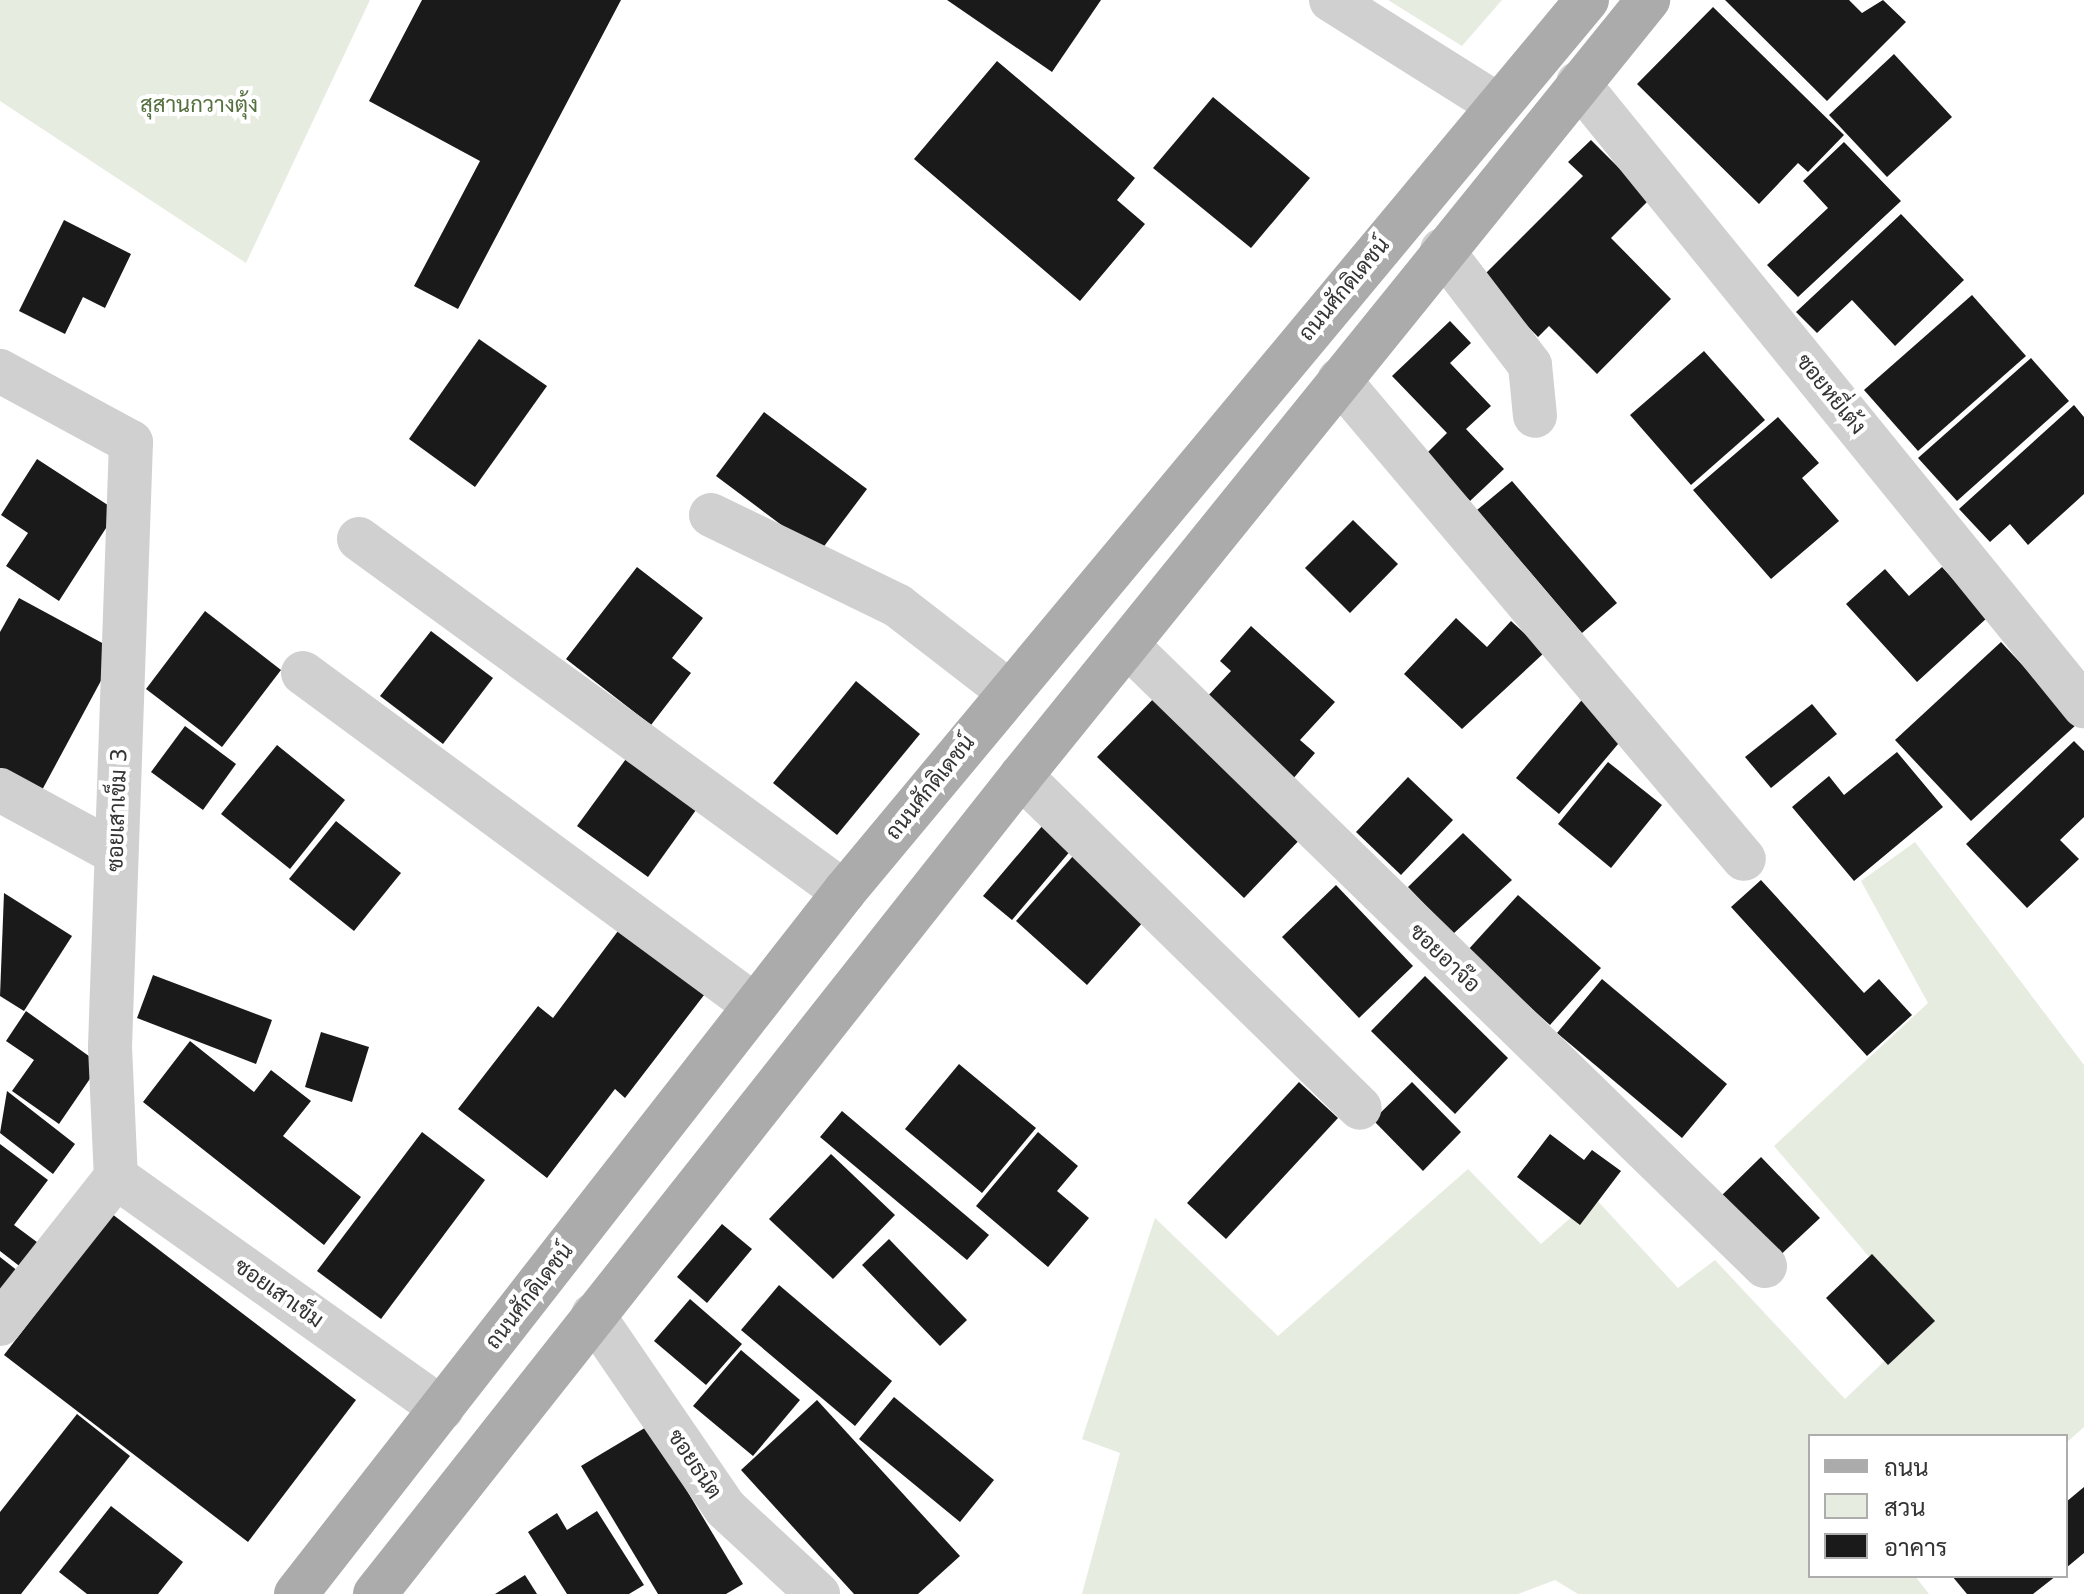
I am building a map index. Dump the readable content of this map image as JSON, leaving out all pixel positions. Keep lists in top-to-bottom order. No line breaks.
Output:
{"streets":{"main road":["ถนนศักดิเดชน์"],"street":["ซอยหยี่เต้ง","ซอยเสาเข็ม 3","ซอยอาจ๊อ","ซอยเสาเข็ม","ซอยธนิต"]},"crossings":[["ถนนศักดิเดชน์","ซอยเสาเข็ม"],["ซอยเสาเข็ม 3","ซอยเสาเข็ม"]],"parks":["สุสานกวางตุ้ง"],"legend":["ถนน","สวน","อาคาร"]}
